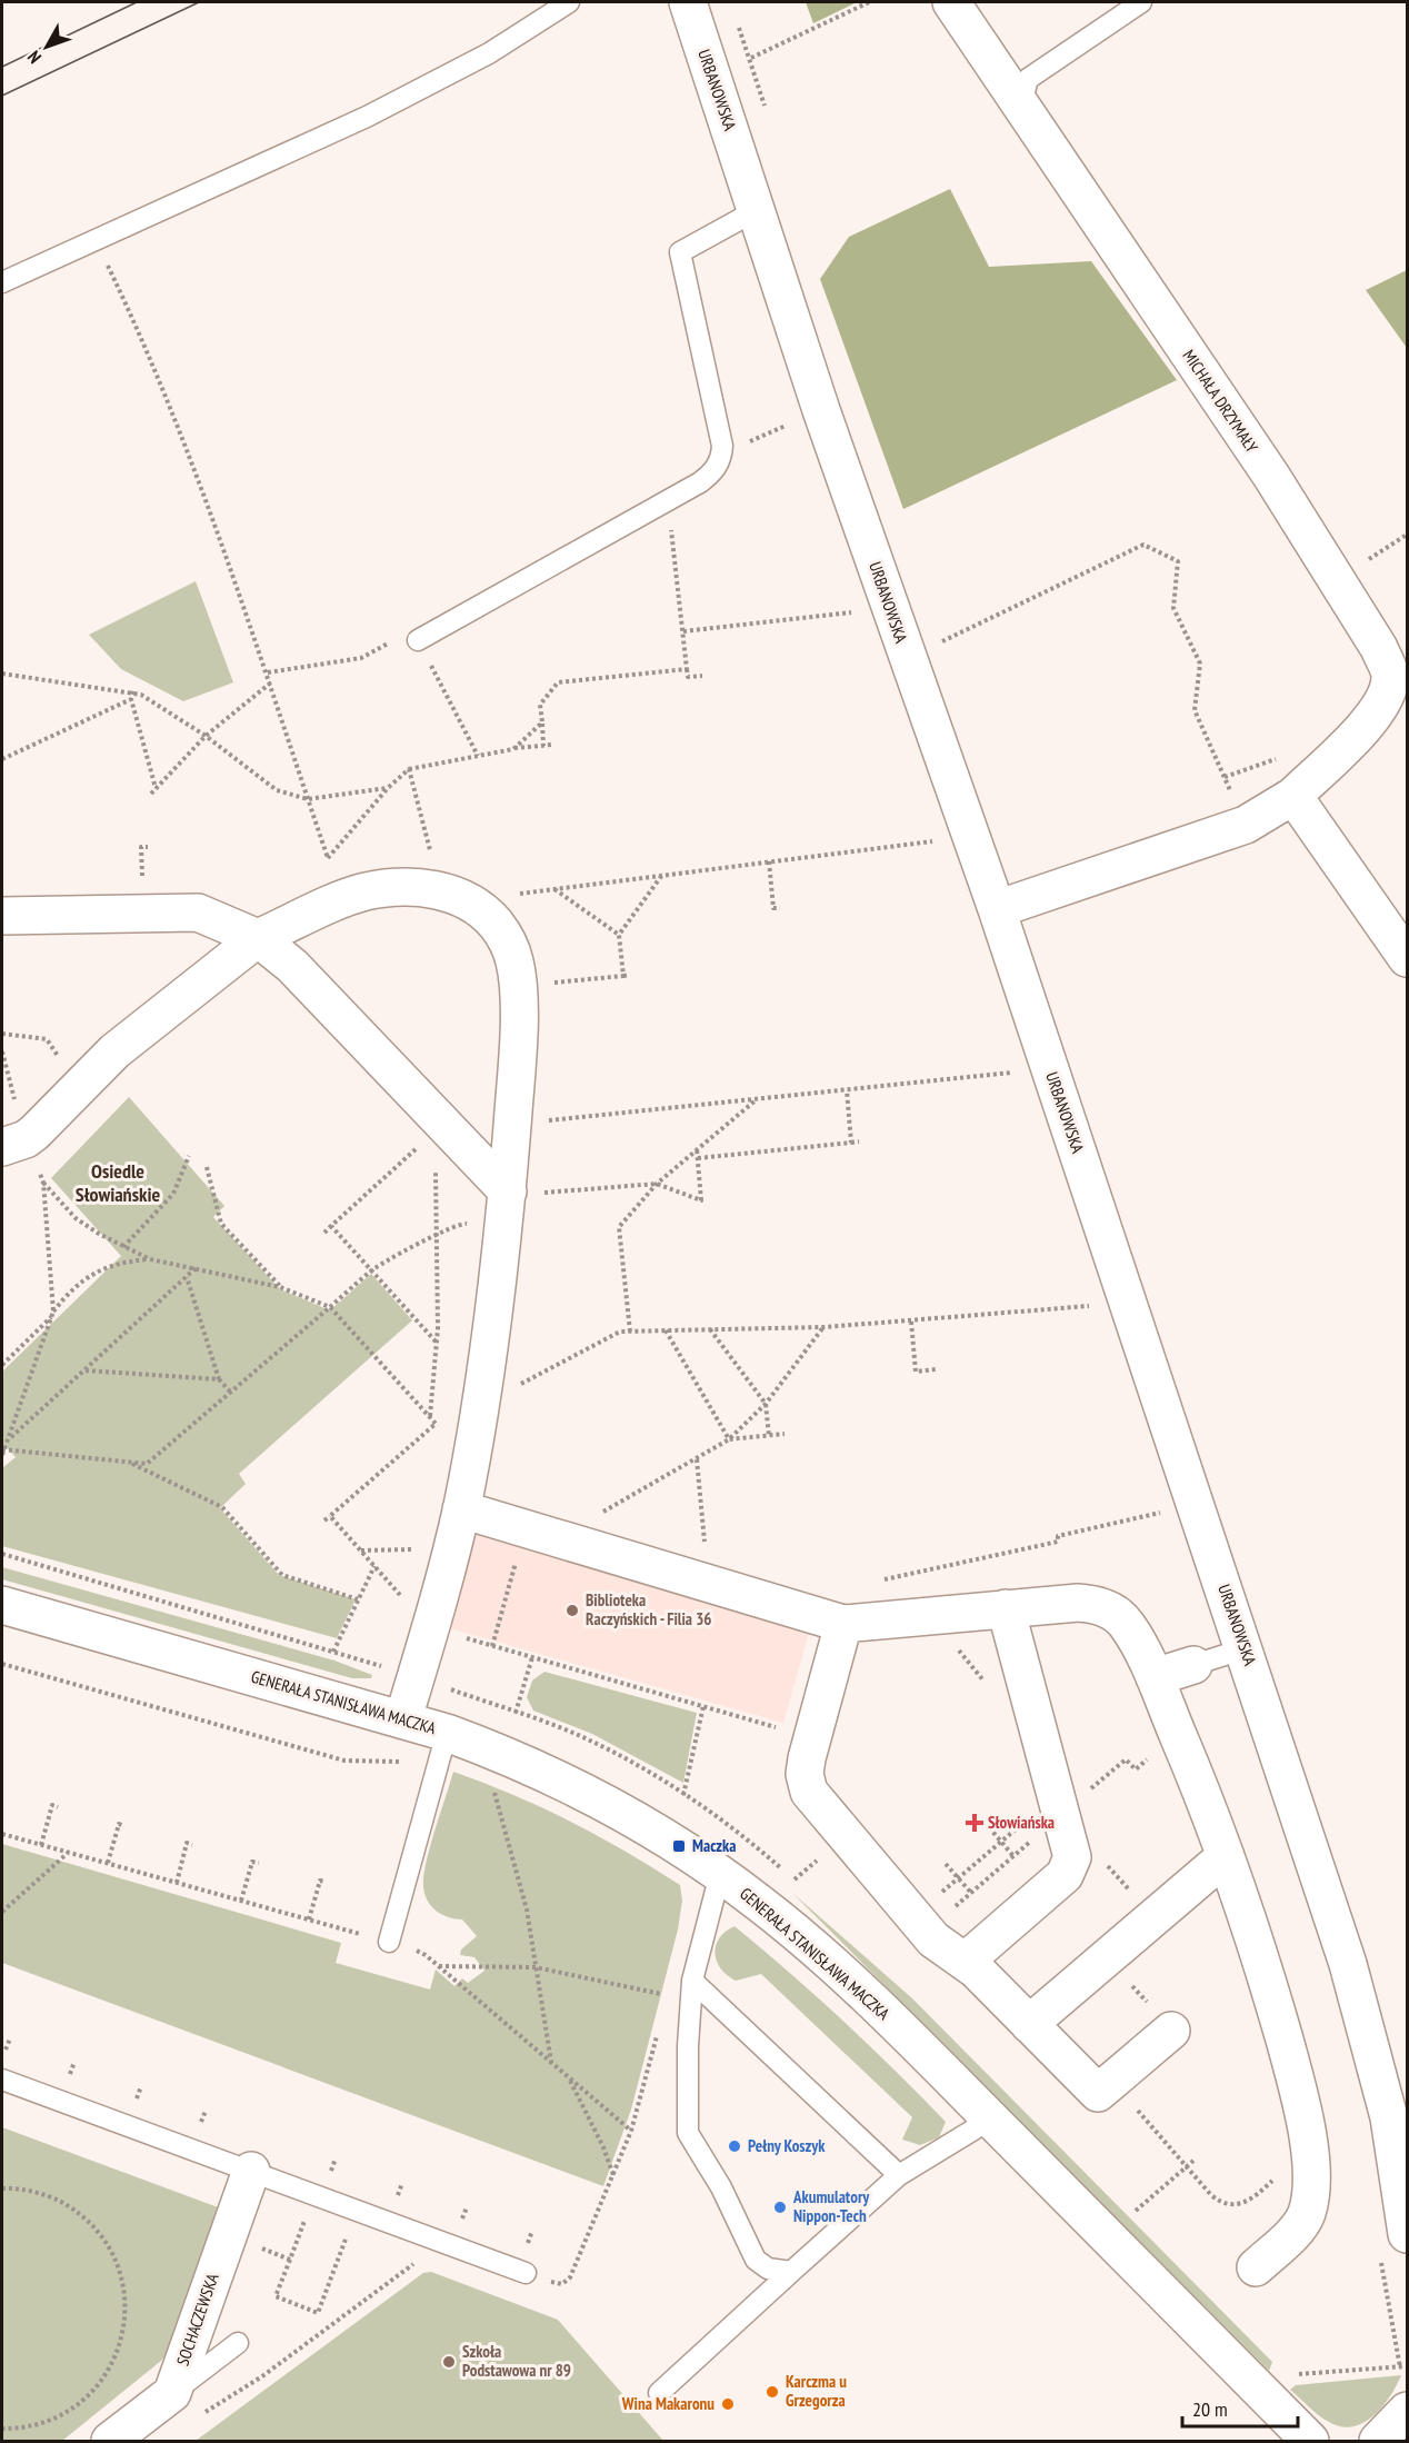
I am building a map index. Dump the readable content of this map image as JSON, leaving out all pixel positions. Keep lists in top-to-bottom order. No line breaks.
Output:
{"streets":{"street":["URBANOWSKA","MICHAŁA DRZYMAŁY","GENERAŁA STANISŁAWA MACZKA","SOCHACZEWSKA"]},"crossings":[["URBANOWSKA","MICHAŁA DRZYMAŁY"]],"districts":["Osiedle Słowiańskie"],"places":{"other":["Biblioteka Raczyńskich - Filia 36","Pełny Koszyk","Akumulatory Nippon-Tech","Szkoła Podstawowa nr 89","Karczma u Grzegorza","Wina Makaronu"],"health":["Słowiańska"],"transit":["Maczka"]},"scale_bar":"20 m","north":"bottom left"}
